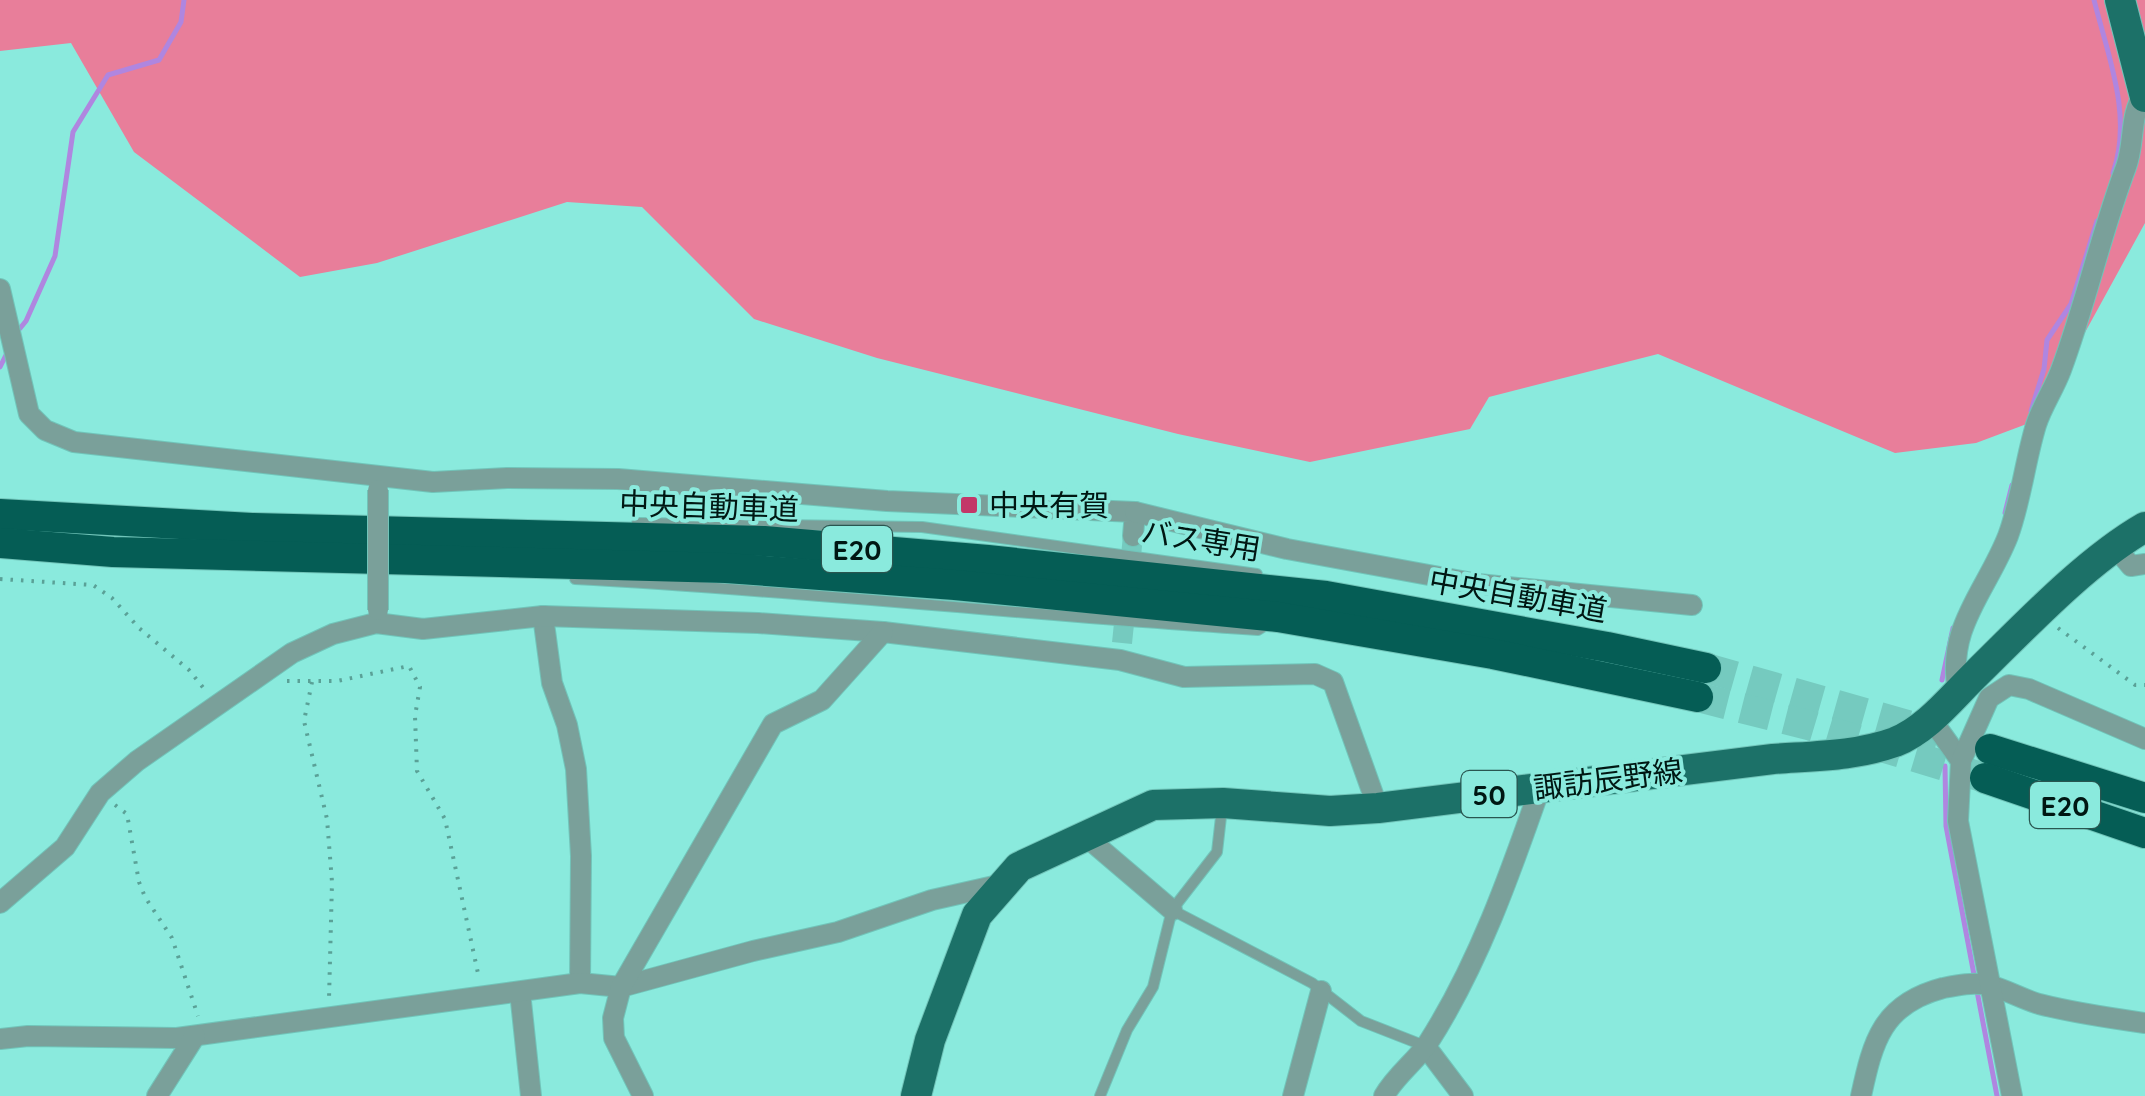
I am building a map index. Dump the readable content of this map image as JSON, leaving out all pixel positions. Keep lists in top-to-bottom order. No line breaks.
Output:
{"streets":{"highway":["中央自動車道","E20"],"main road":["諏訪辰野線","50"],"lane":["バス専用"]},"crossings":[["中央自動車道","バス専用"]],"places":{"transit":["中央有賀"]}}
